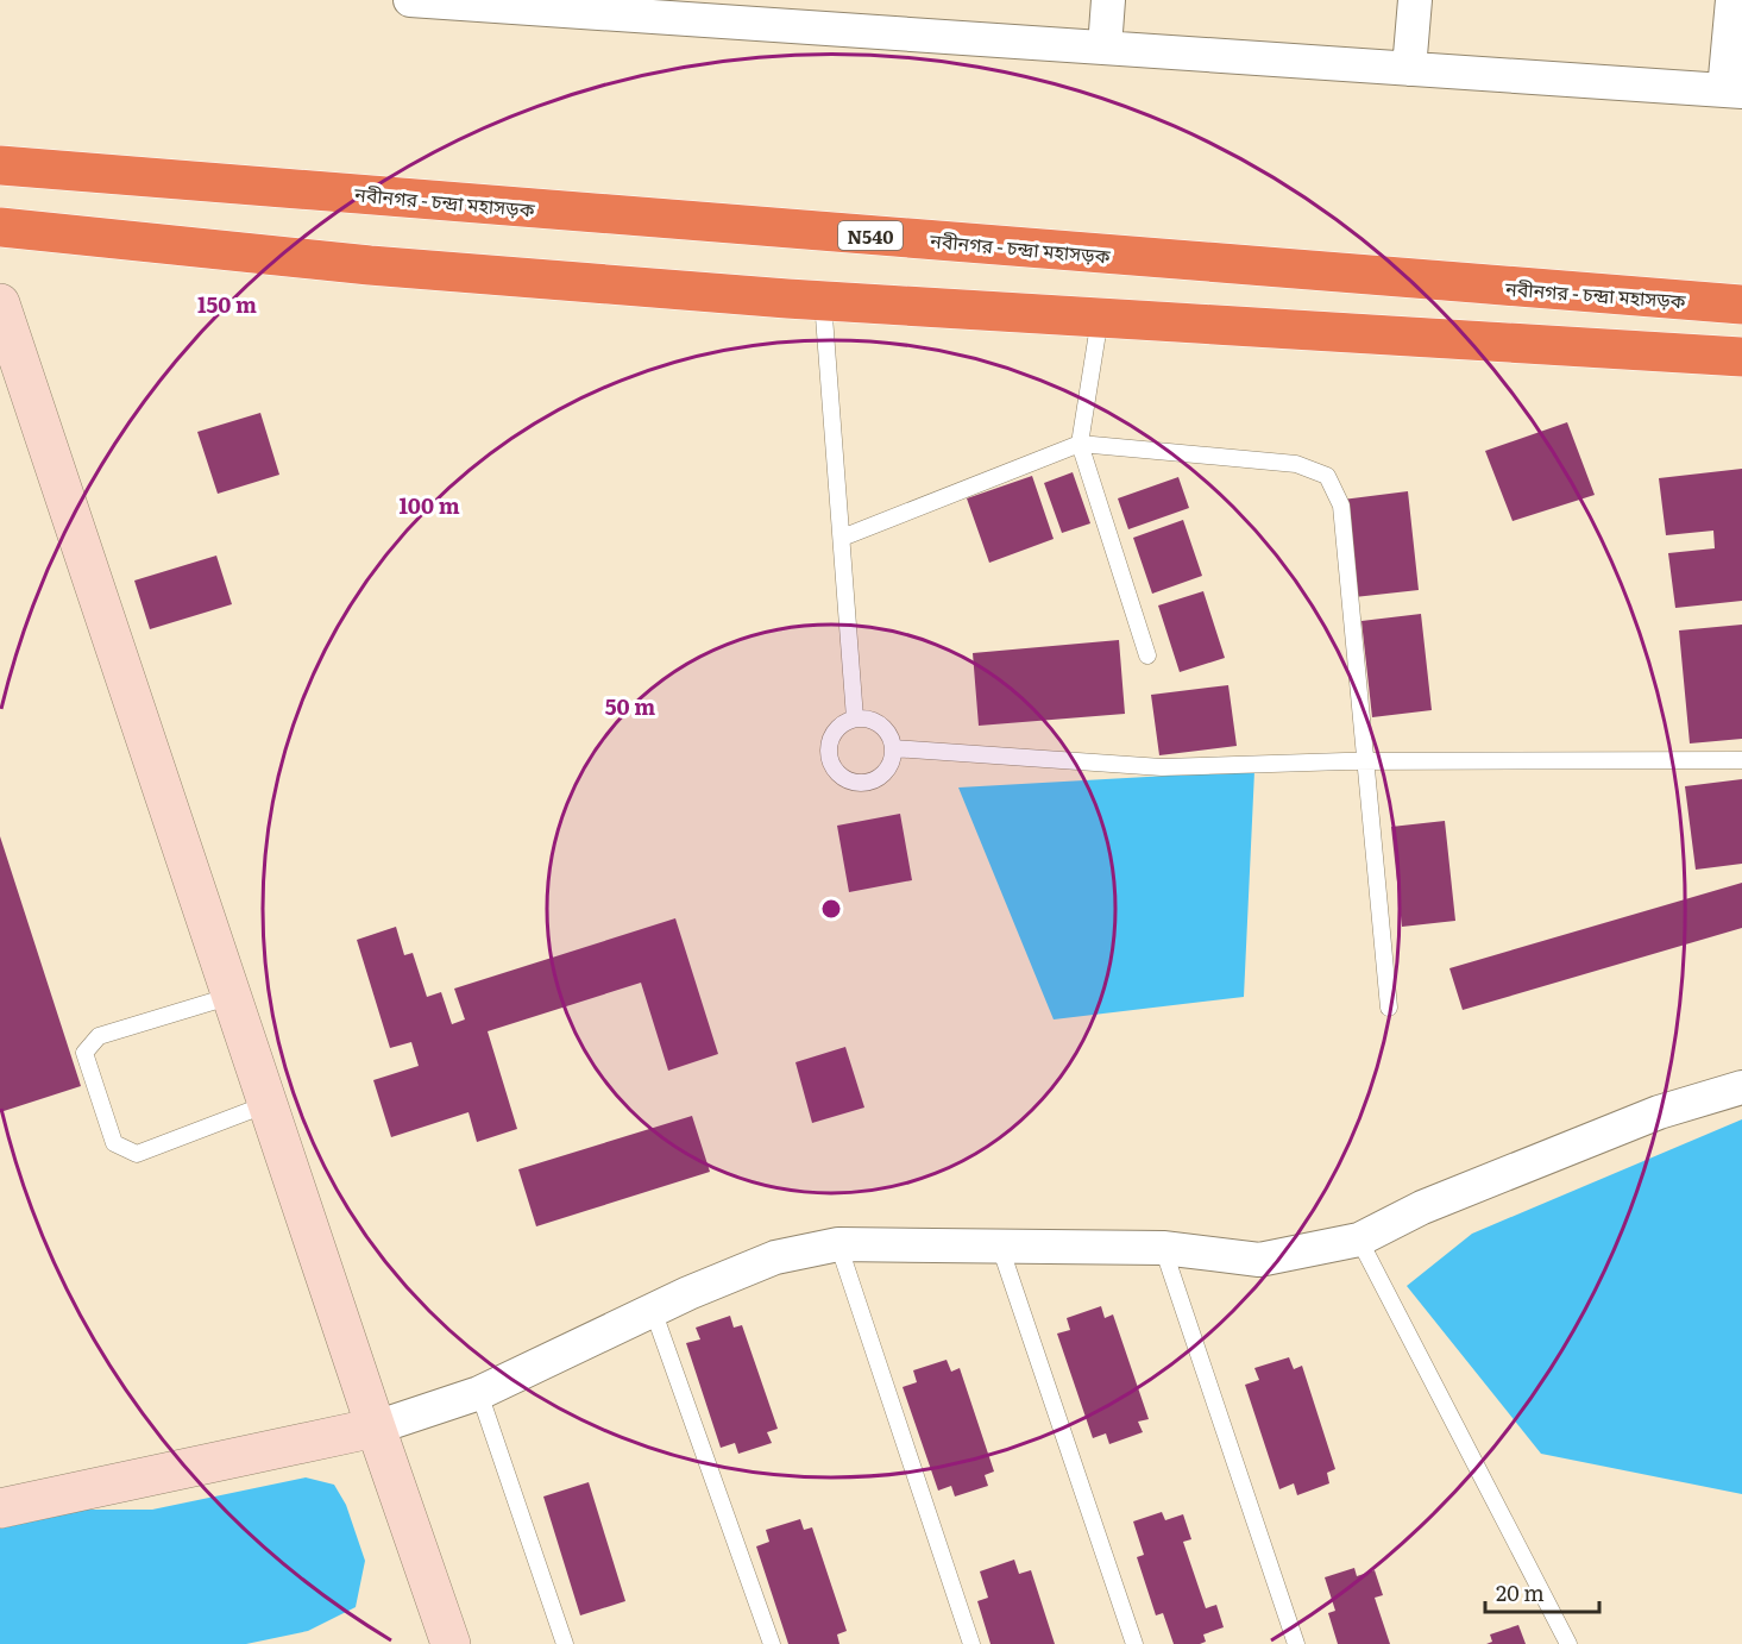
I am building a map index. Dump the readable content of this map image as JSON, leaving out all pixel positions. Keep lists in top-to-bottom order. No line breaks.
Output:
{"streets":{"highway":["নবীনগর - চন্দ্রা মহাসড়ক","N540"]},"scale_bar":"20 m","rings":["150 m","100 m","50 m"]}
